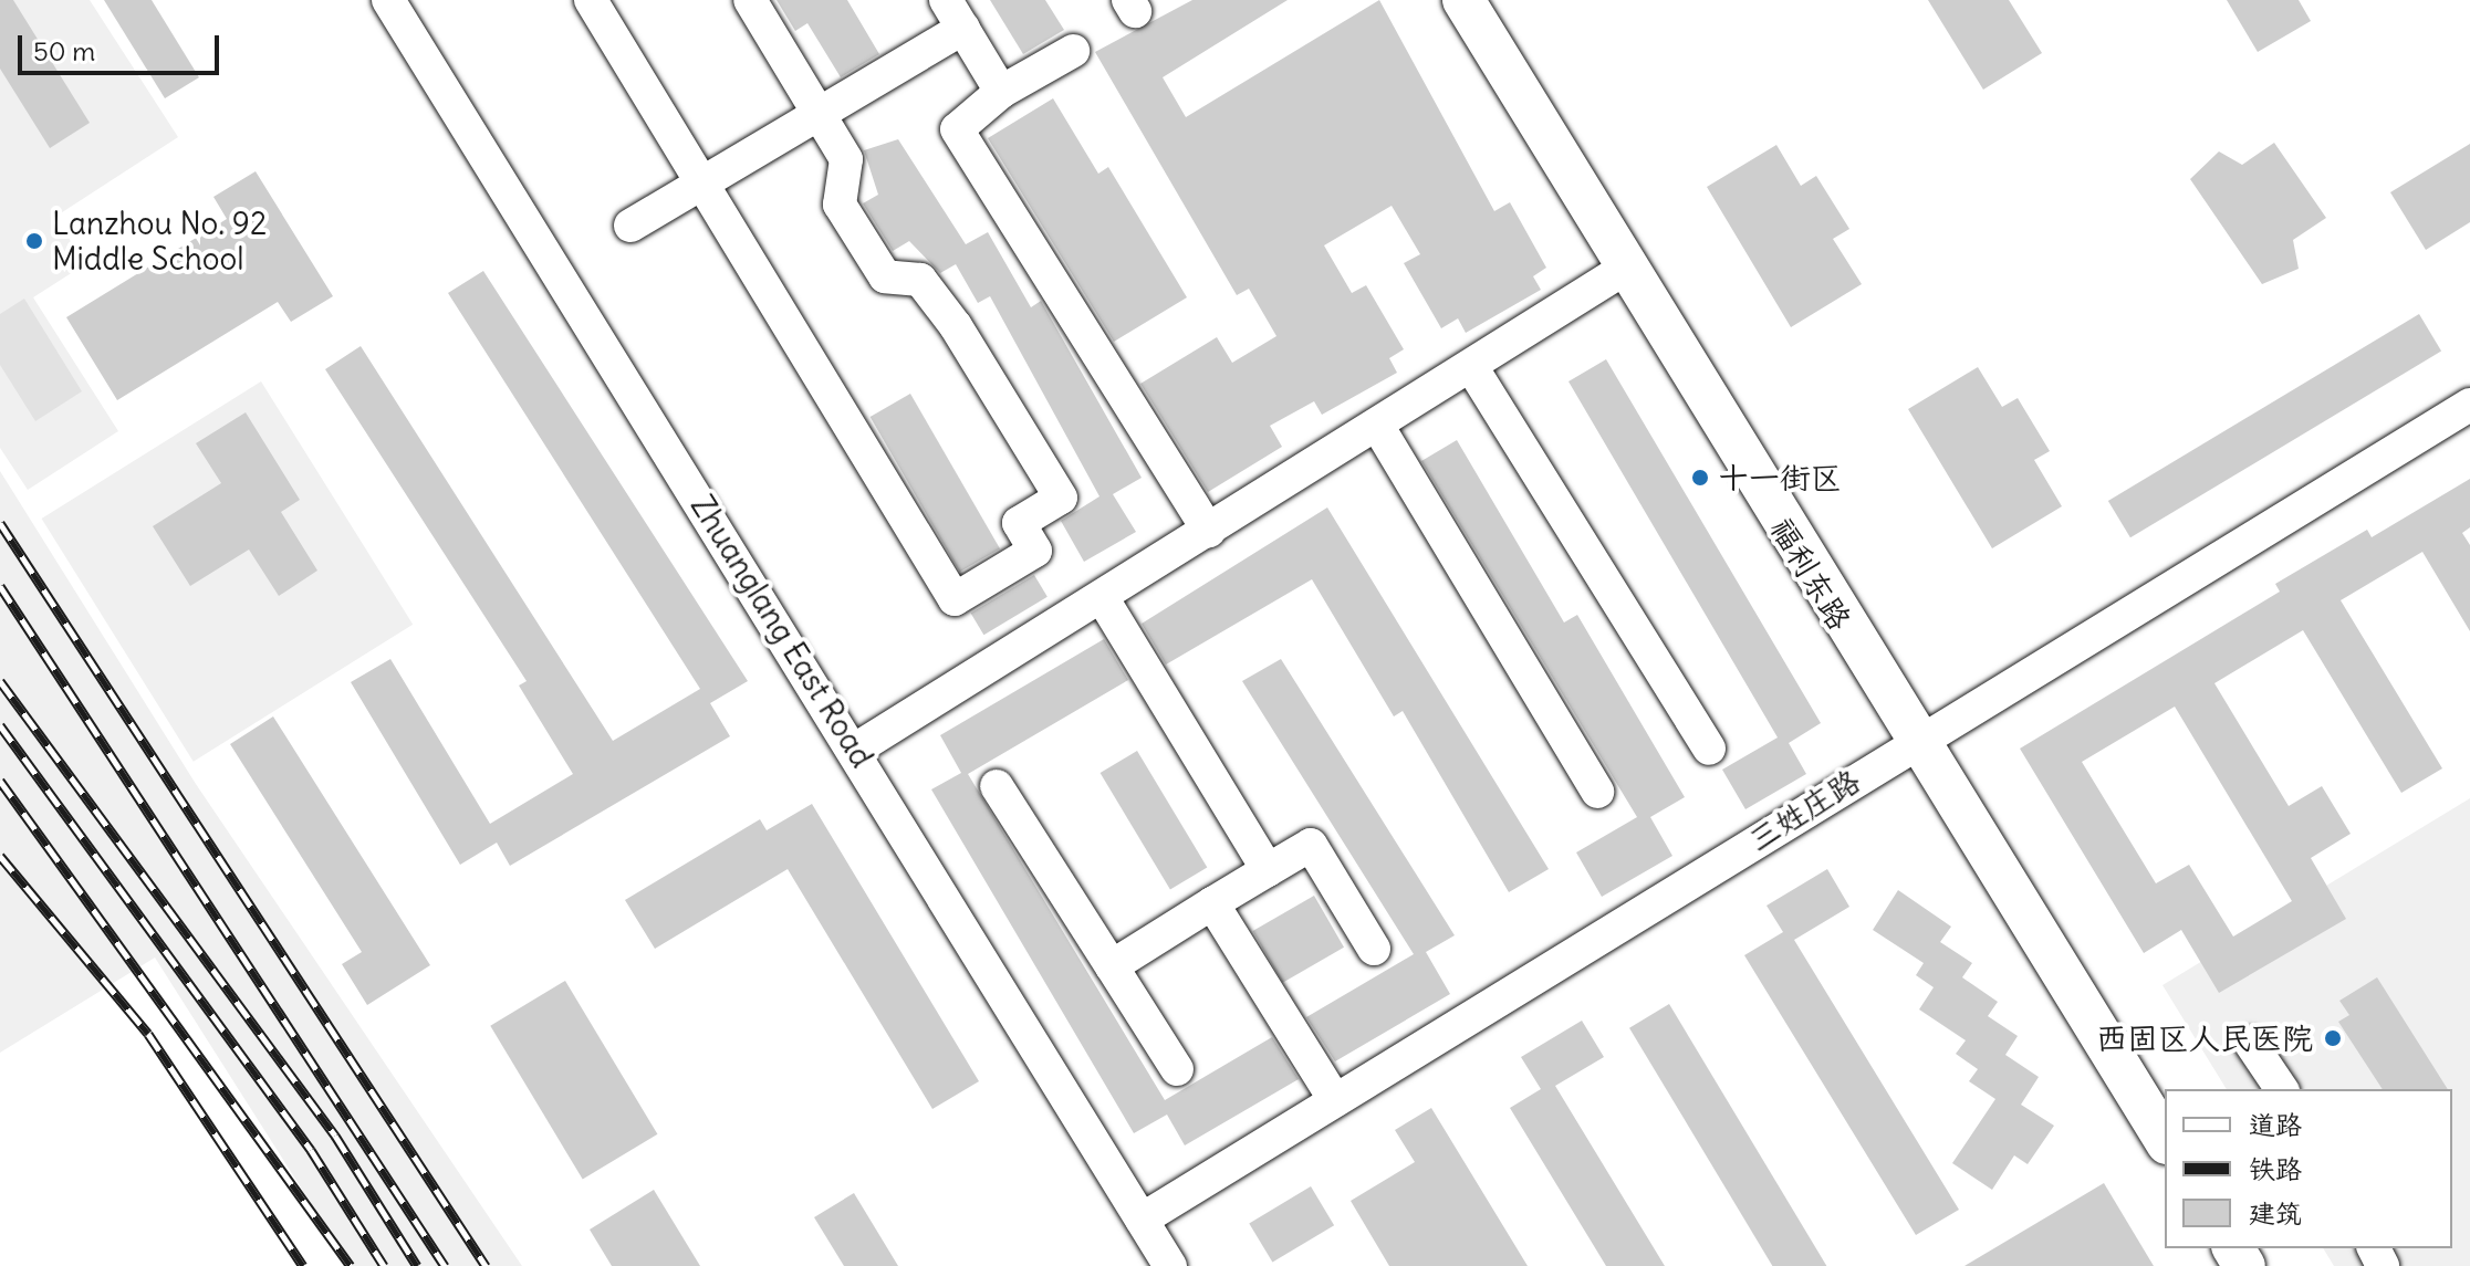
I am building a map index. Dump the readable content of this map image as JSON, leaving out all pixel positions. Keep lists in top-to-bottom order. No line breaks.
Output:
{"streets":{"main road":["福利东路"],"street":["Zhuanglang East Road","三姓庄路"]},"crossings":[["福利东路","三姓庄路"],["Zhuanglang East Road","三姓庄路"]],"places":["Lanzhou No. 92 Middle School","十一街区","西固区人民医院"],"legend":["道路","铁路","建筑"],"scale_bar":"50 m"}
